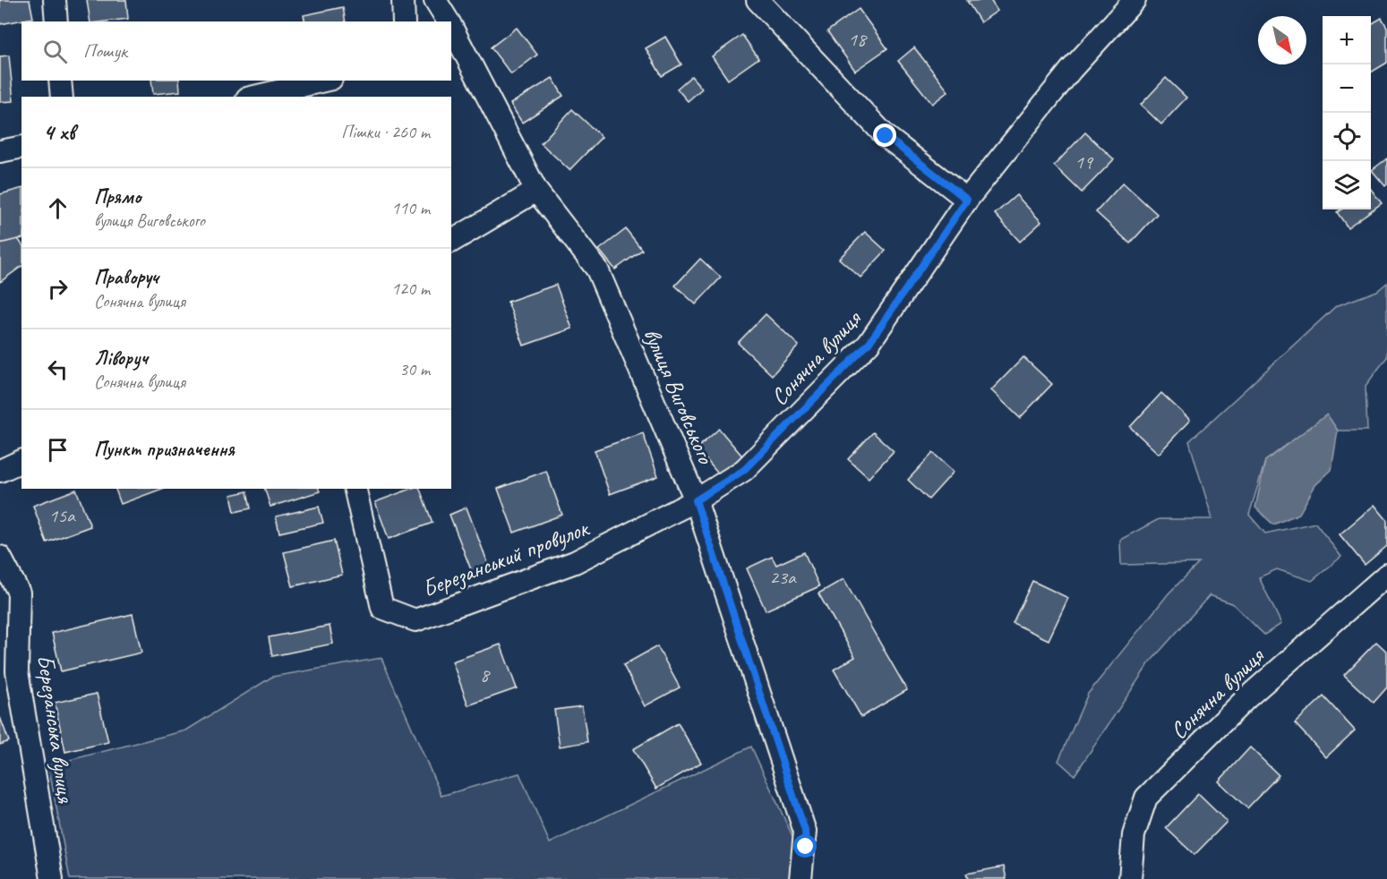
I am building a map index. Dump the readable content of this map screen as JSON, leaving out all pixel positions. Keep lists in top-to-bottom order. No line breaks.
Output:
{"streets":{"street":["Сонячна вулиця","вулиця Виговського","Березанський провулок","Березанська вулиця"]},"crossings":[["Сонячна вулиця","вулиця Виговського"],["Сонячна вулиця","Березанський провулок"],["вулиця Виговського","Березанський провулок"]],"house_numbers":["18","19","15а","23а","8"],"north":"bottom right","page":{"map_buttons":["+","−"],"search":"Пошук","heading":["4 хв","Пішки · 260 m"],"list":[["Прямо","вулиця Виговського","110 m"],["Праворуч","Сонячна вулиця","120 m"],["Ліворуч","Сонячна вулиця","30 m"],"Пункт призначення"]}}
